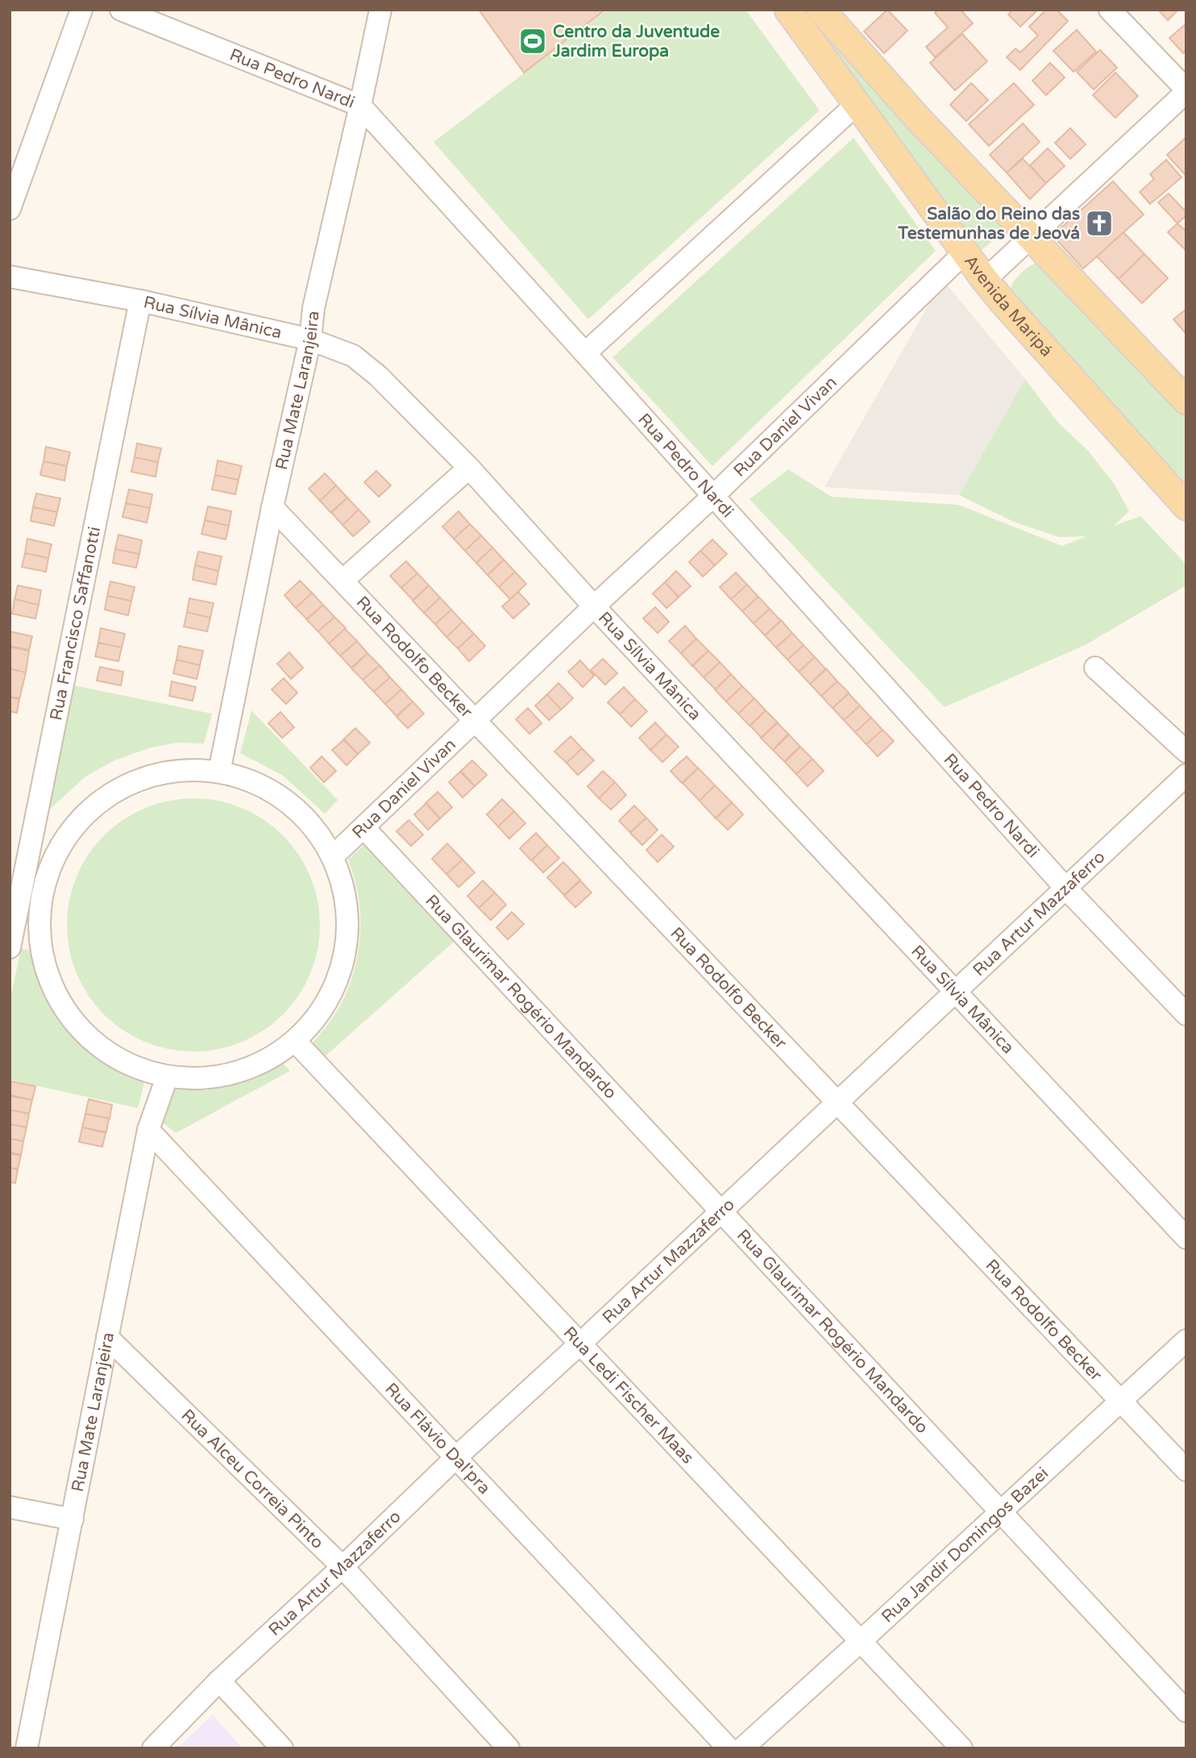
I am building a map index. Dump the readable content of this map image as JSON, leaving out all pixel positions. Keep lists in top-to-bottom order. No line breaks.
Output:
{"streets":{"main road":["Avenida Maripá"],"street":["Rua Pedro Nardi","Rua Sílvia Mânica","Rua Mate Laranjeira","Rua Daniel Vivan","Rua Francisco Saffanotti","Rua Rodolfo Becker","Rua Artur Mazzaferro","Rua Glaurimar Rogério Mandardo","Rua Ledi Fischer Maas","Rua Flávio Dal'pra","Rua Alceu Correia Pinto","Rua Jandir Domingos Bazei"]},"crossings":[["Rua Pedro Nardi","Rua Mate Laranjeira"],["Rua Pedro Nardi","Rua Daniel Vivan"],["Rua Pedro Nardi","Rua Artur Mazzaferro"],["Avenida Maripá","Rua Daniel Vivan"],["Rua Sílvia Mânica","Rua Mate Laranjeira"],["Rua Sílvia Mânica","Rua Daniel Vivan"],["Rua Sílvia Mânica","Rua Francisco Saffanotti"],["Rua Sílvia Mânica","Rua Artur Mazzaferro"],["Rua Mate Laranjeira","Rua Rodolfo Becker"],["Rua Mate Laranjeira","Rua Flávio Dal'pra"],["Rua Mate Laranjeira","Rua Alceu Correia Pinto"],["Rua Daniel Vivan","Rua Rodolfo Becker"],["Rua Daniel Vivan","Rua Glaurimar Rogério Mandardo"],["Rua Rodolfo Becker","Rua Artur Mazzaferro"],["Rua Rodolfo Becker","Rua Jandir Domingos Bazei"],["Rua Artur Mazzaferro","Rua Glaurimar Rogério Mandardo"],["Rua Artur Mazzaferro","Rua Ledi Fischer Maas"],["Rua Artur Mazzaferro","Rua Flávio Dal'pra"],["Rua Artur Mazzaferro","Rua Alceu Correia Pinto"],["Rua Glaurimar Rogério Mandardo","Rua Jandir Domingos Bazei"],["Rua Ledi Fischer Maas","Rua Jandir Domingos Bazei"]],"places":{"sports":["Centro da Juventude Jardim Europa"],"church":["Salão do Reino das Testemunhas de Jeová"]}}
